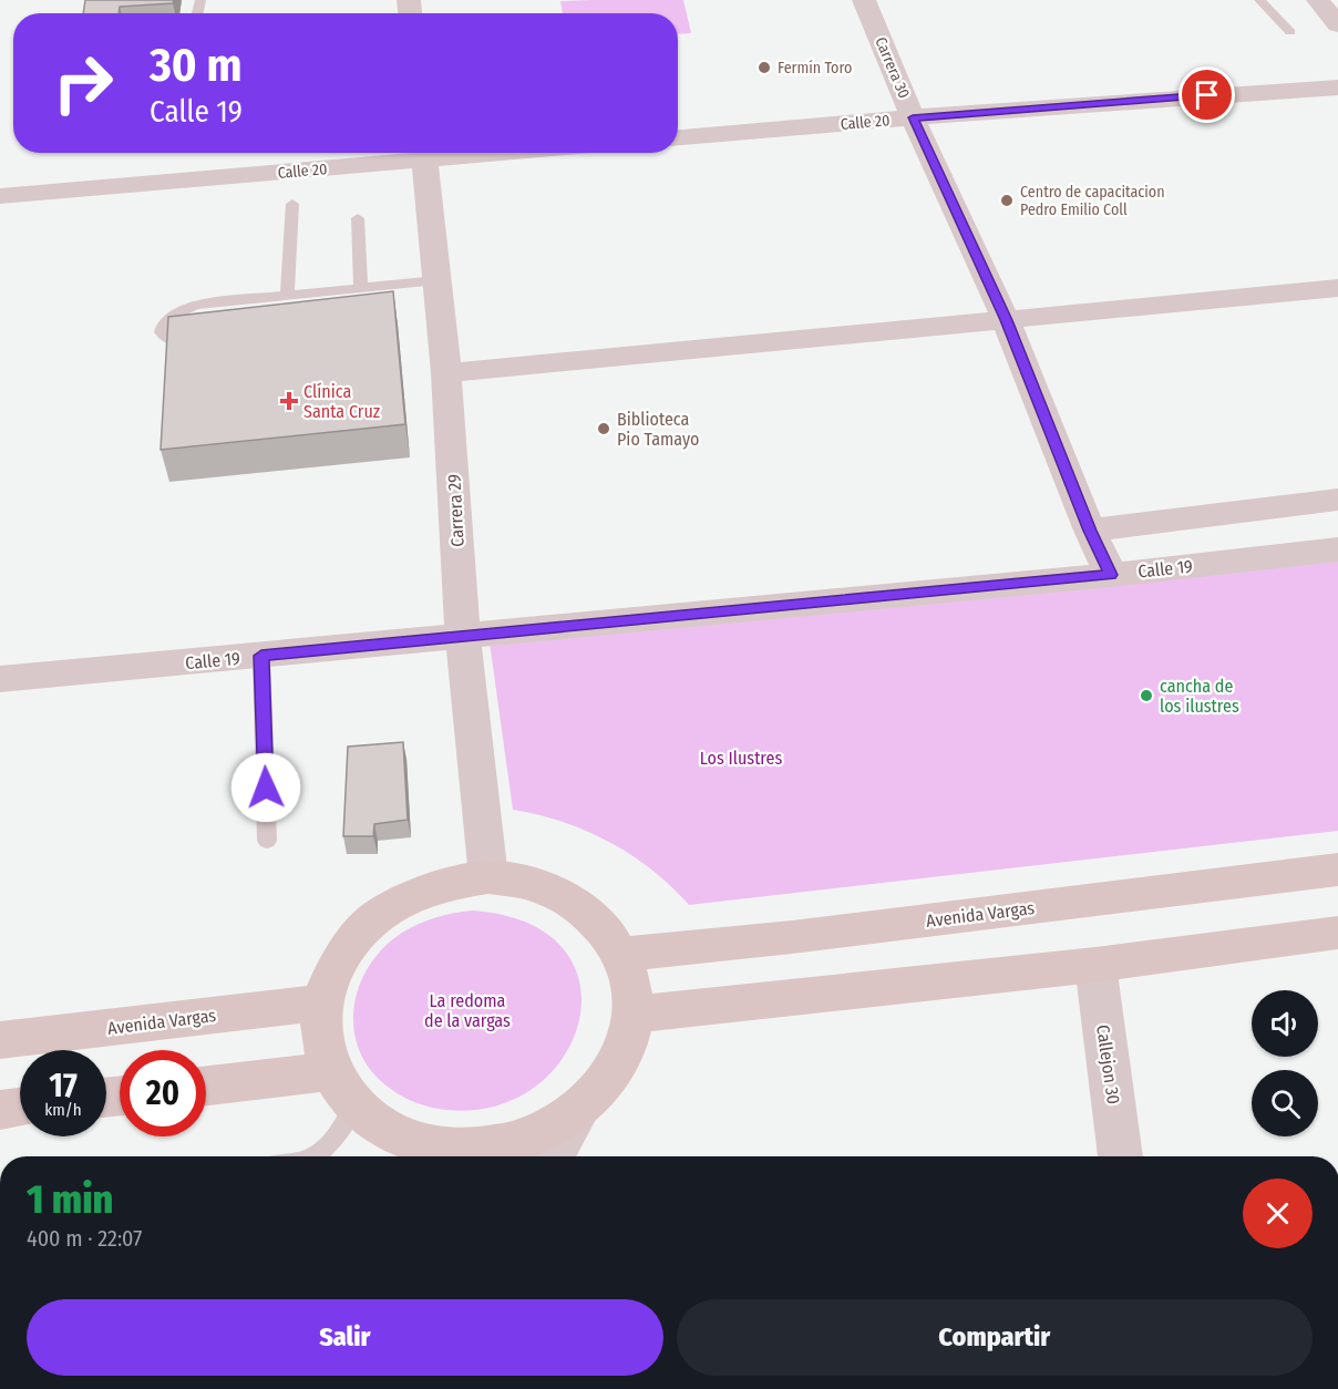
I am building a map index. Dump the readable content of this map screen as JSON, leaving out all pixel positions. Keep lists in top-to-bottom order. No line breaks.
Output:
{"streets":{"main road":["Avenida Vargas"],"street":["Carrera 30","Calle 20","Carrera 29","Calle 19","Callejon 30"]},"crossings":[["Carrera 30","Calle 20"],["Carrera 30","Calle 19"],["Carrera 29","Calle 19"]],"parks":["Los Ilustres","La redoma de la vargas"],"places":{"other":["Fermín Toro","Centro de capacitacion Pedro Emilio Coll","Biblioteca Pio Tamayo","cancha de los ilustres"],"health":["Clínica Santa Cruz"]},"page":{"turn":["30 m","Calle 19"],"speed":"17 km/h","limit":"20","heading":["1 min","400 m · 22:07"],"buttons":["Salir","Compartir"]}}
